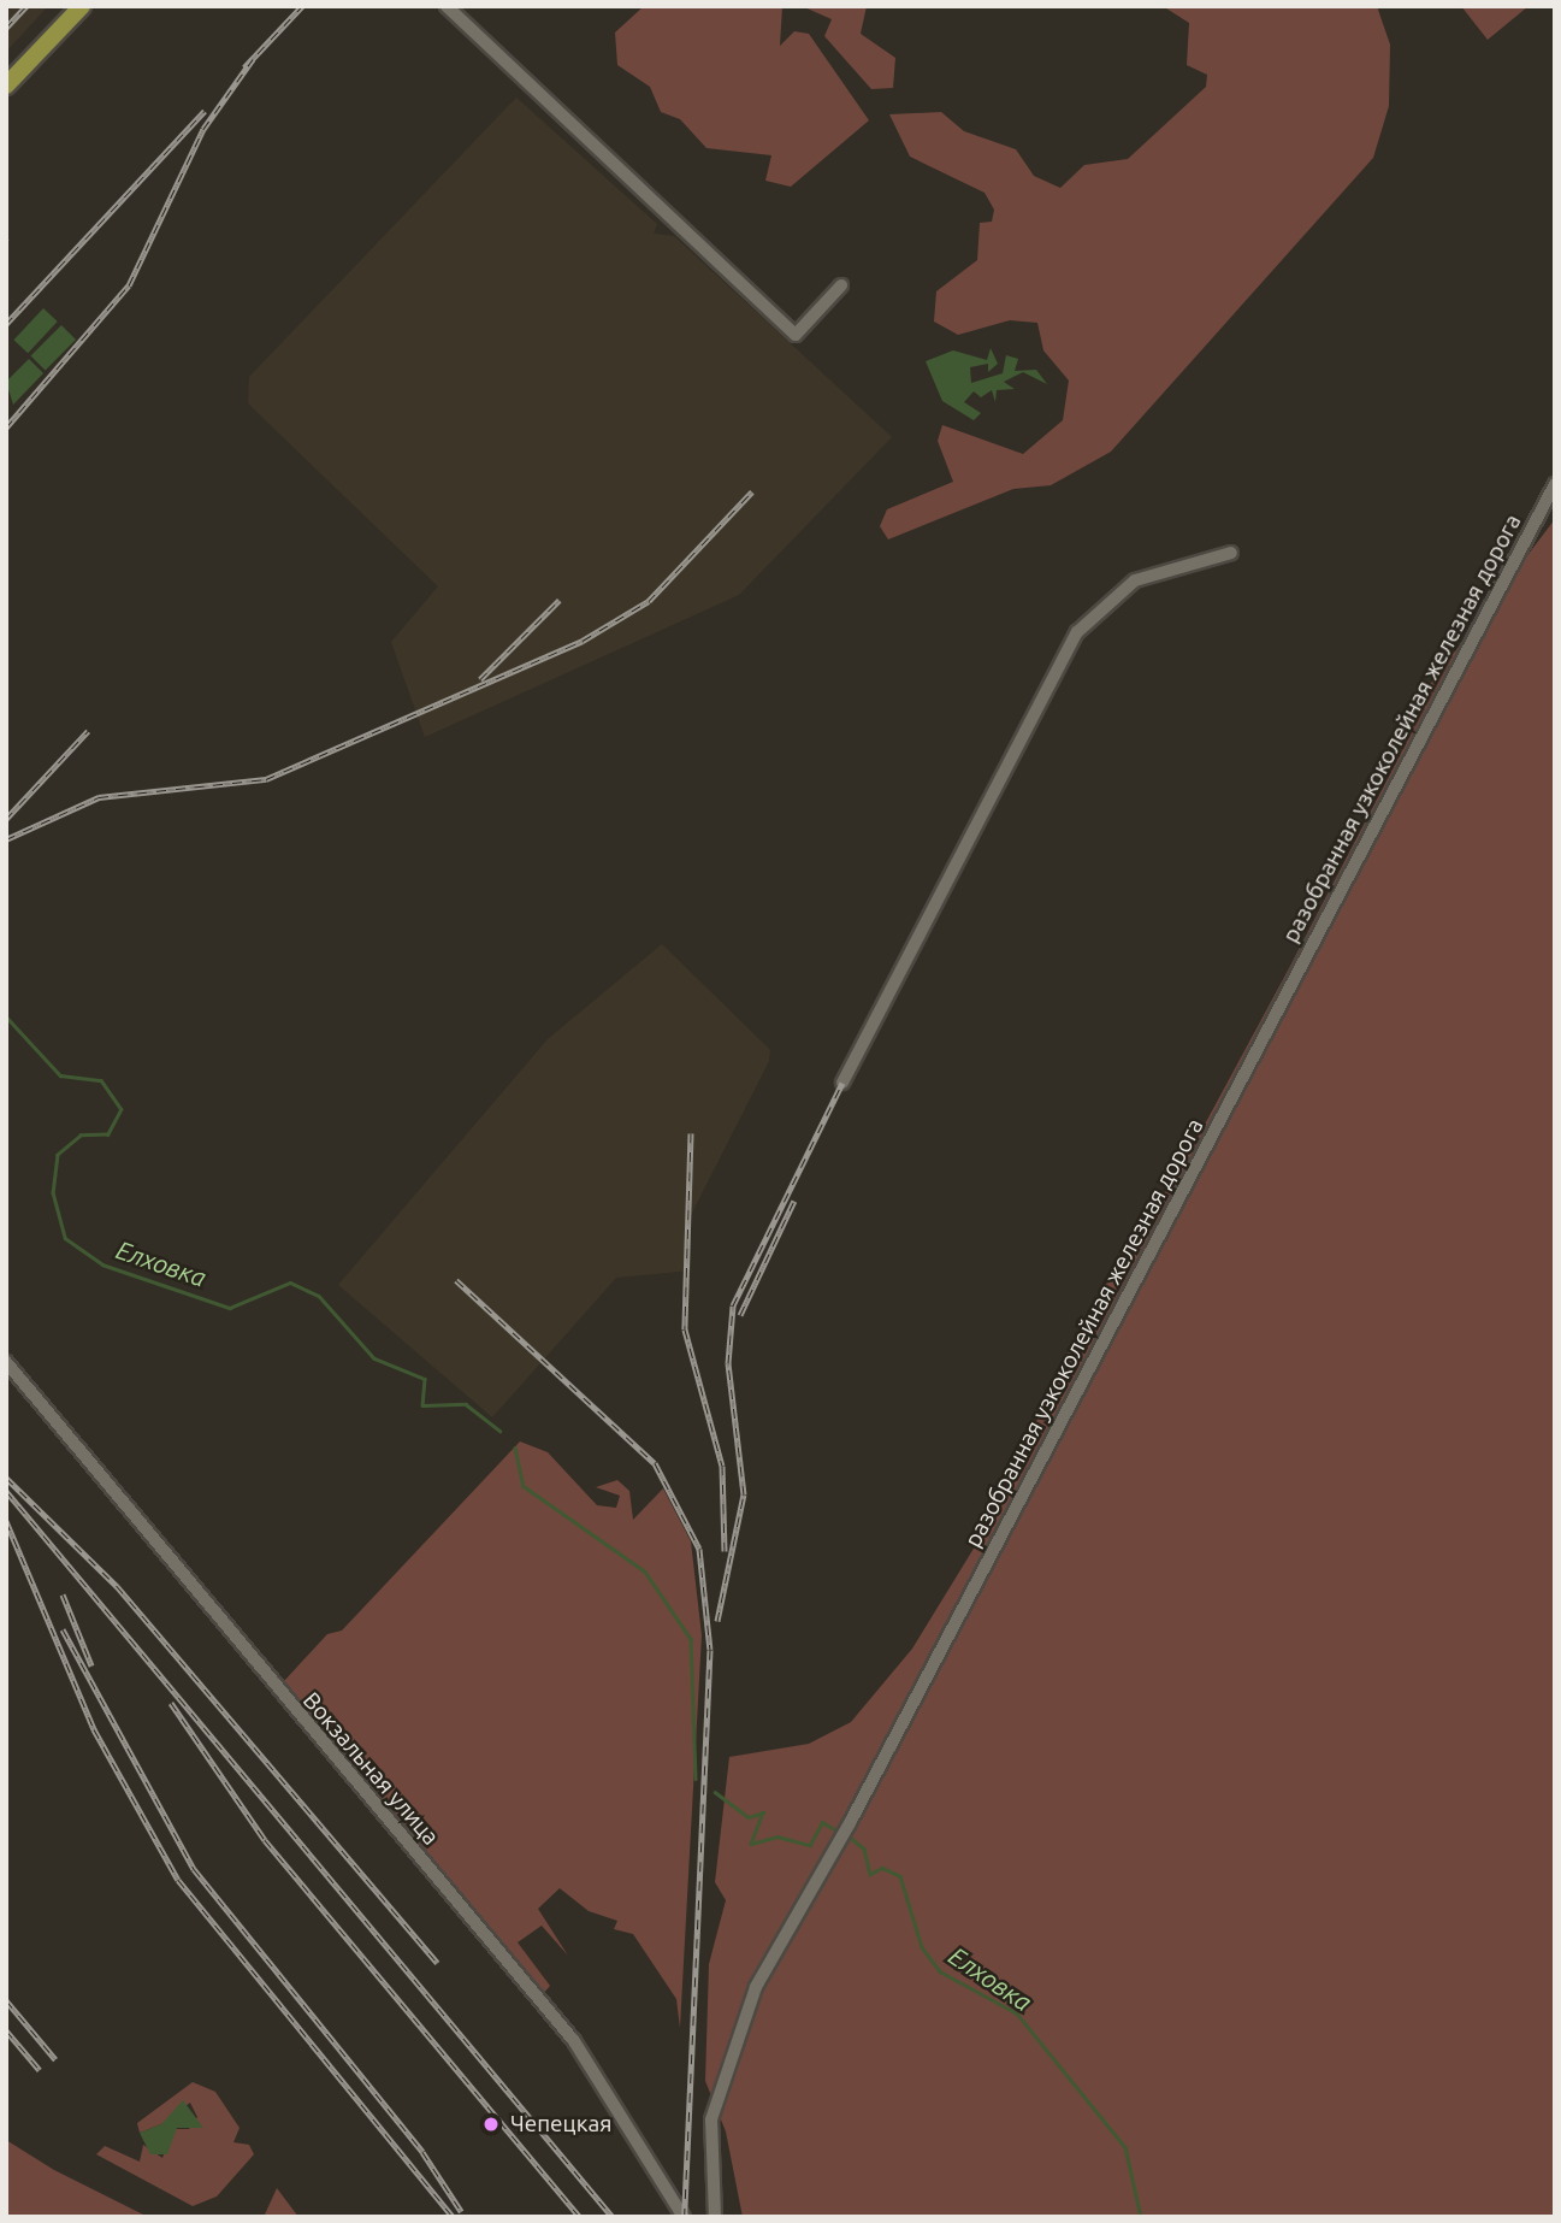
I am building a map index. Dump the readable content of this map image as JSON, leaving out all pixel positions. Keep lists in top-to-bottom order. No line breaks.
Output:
{"streets":{"street":["разобранная узкоколейная железная дорога","Вокзальная улица"]},"water":["Елховка"],"places":["Чепецкая"]}
